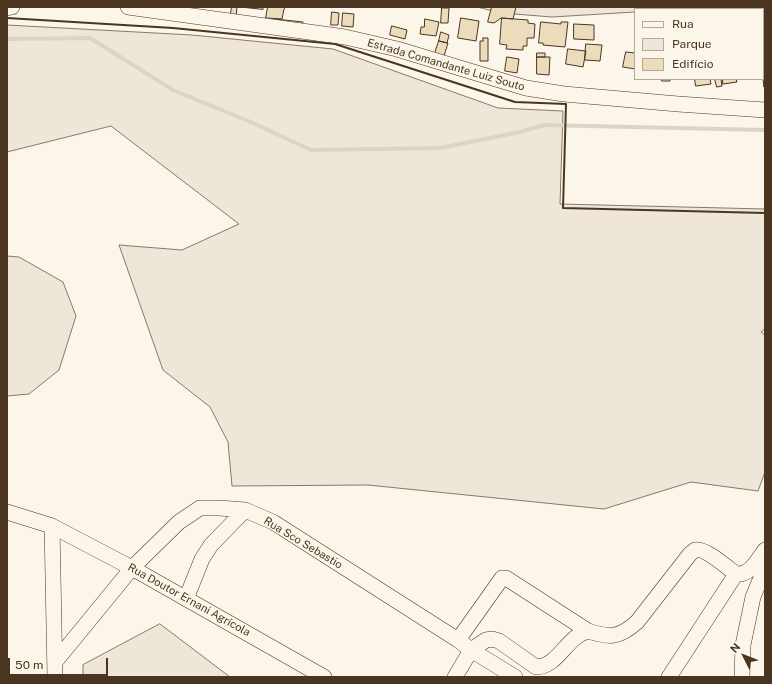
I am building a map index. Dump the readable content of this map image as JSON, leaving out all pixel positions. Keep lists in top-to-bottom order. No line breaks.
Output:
{"streets":{"street":["Estrada Comandante Luiz Souto","Rua Sco Sebastio","Rua Doutor Ernani Agrícola"]},"crossings":[["Rua Sco Sebastio","Rua Doutor Ernani Agrícola"]],"legend":["Rua","Parque","Edifício"],"scale_bar":"50 m","north":"top left"}
